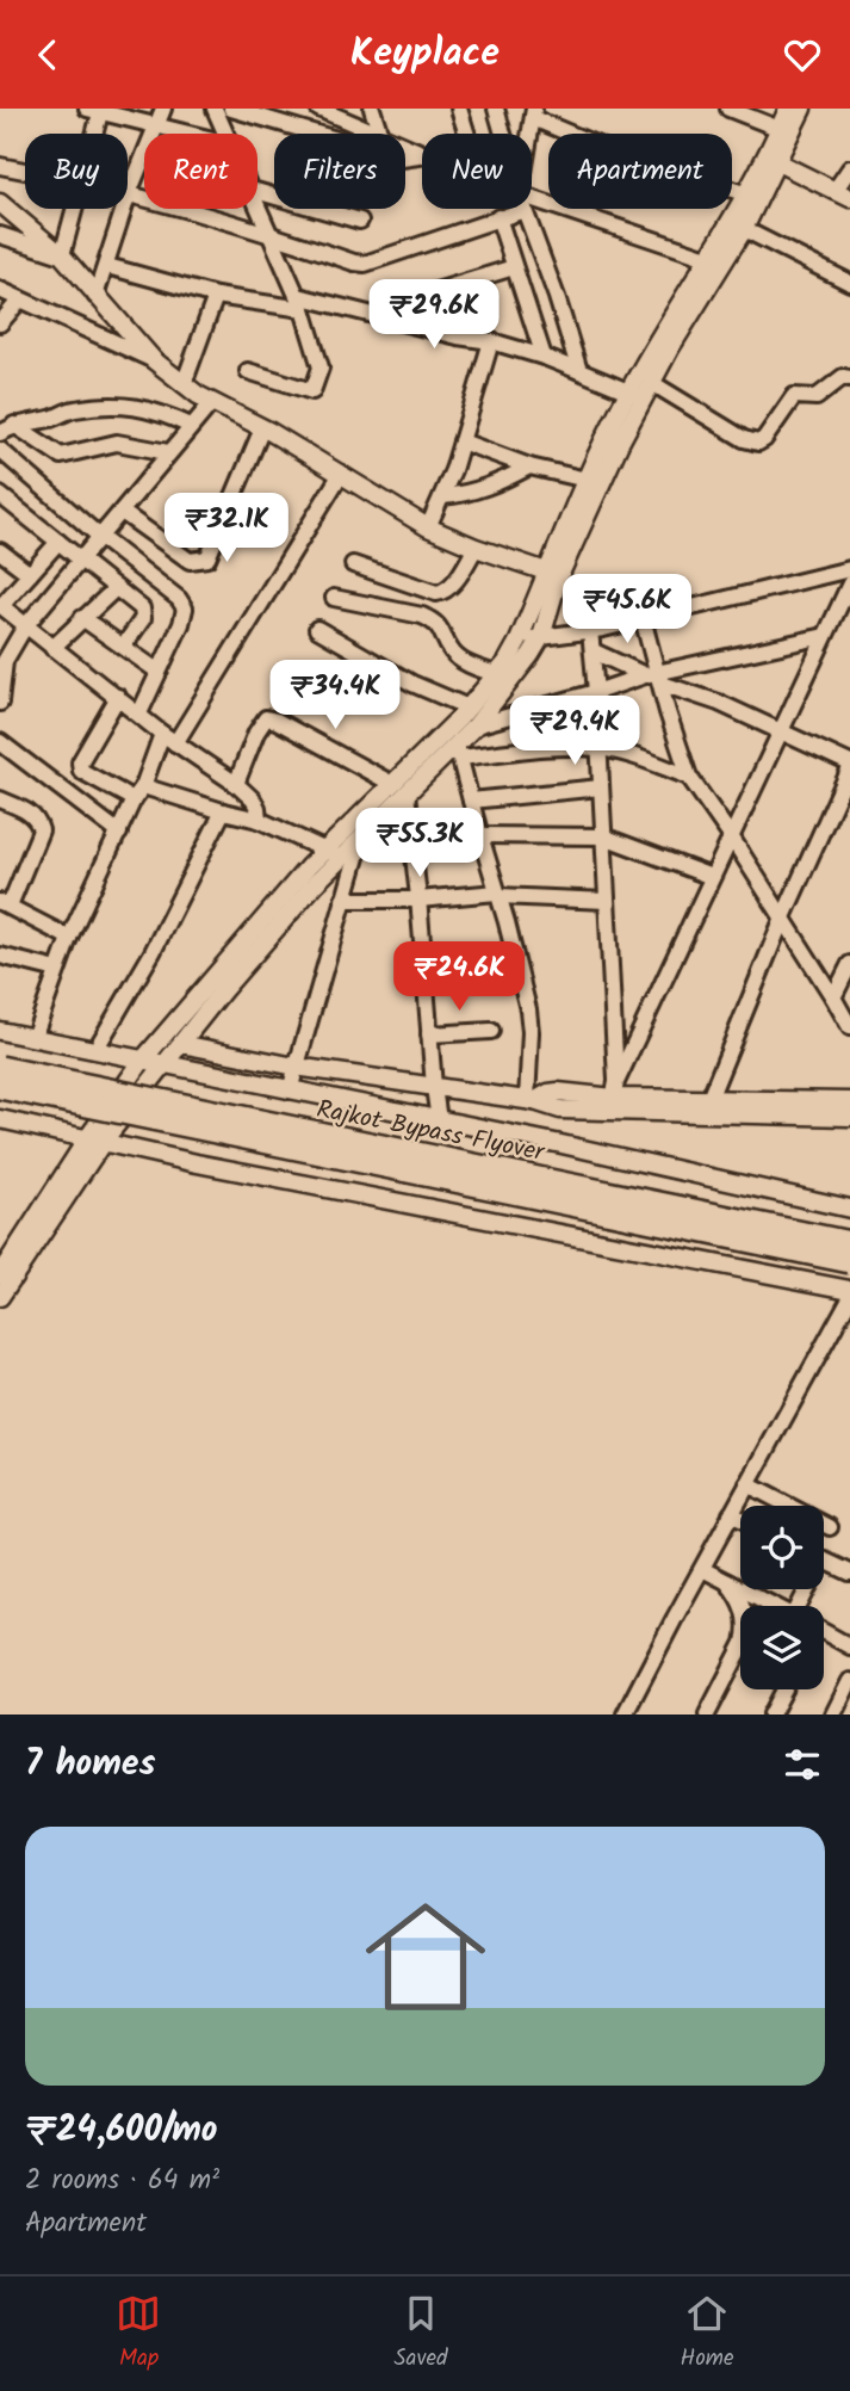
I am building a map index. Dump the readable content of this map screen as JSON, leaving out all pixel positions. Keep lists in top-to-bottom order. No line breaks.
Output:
{"streets":{"highway":["Rajkot Bypass Flyover"]},"page":{"header":"Keyplace","chip":["Buy","Rent","Filters","New","Apartment"],"price":["₹29.6K","₹32.1K","₹45.6K","₹34.4K","₹29.4K","₹55.3K","₹24.6K"],"heading":"7 homes","list":[{"name":"₹24,600/mo","note":"2 rooms · 64 m² · Apartment"}],"tabs":["Map","Saved","Home"]}}
